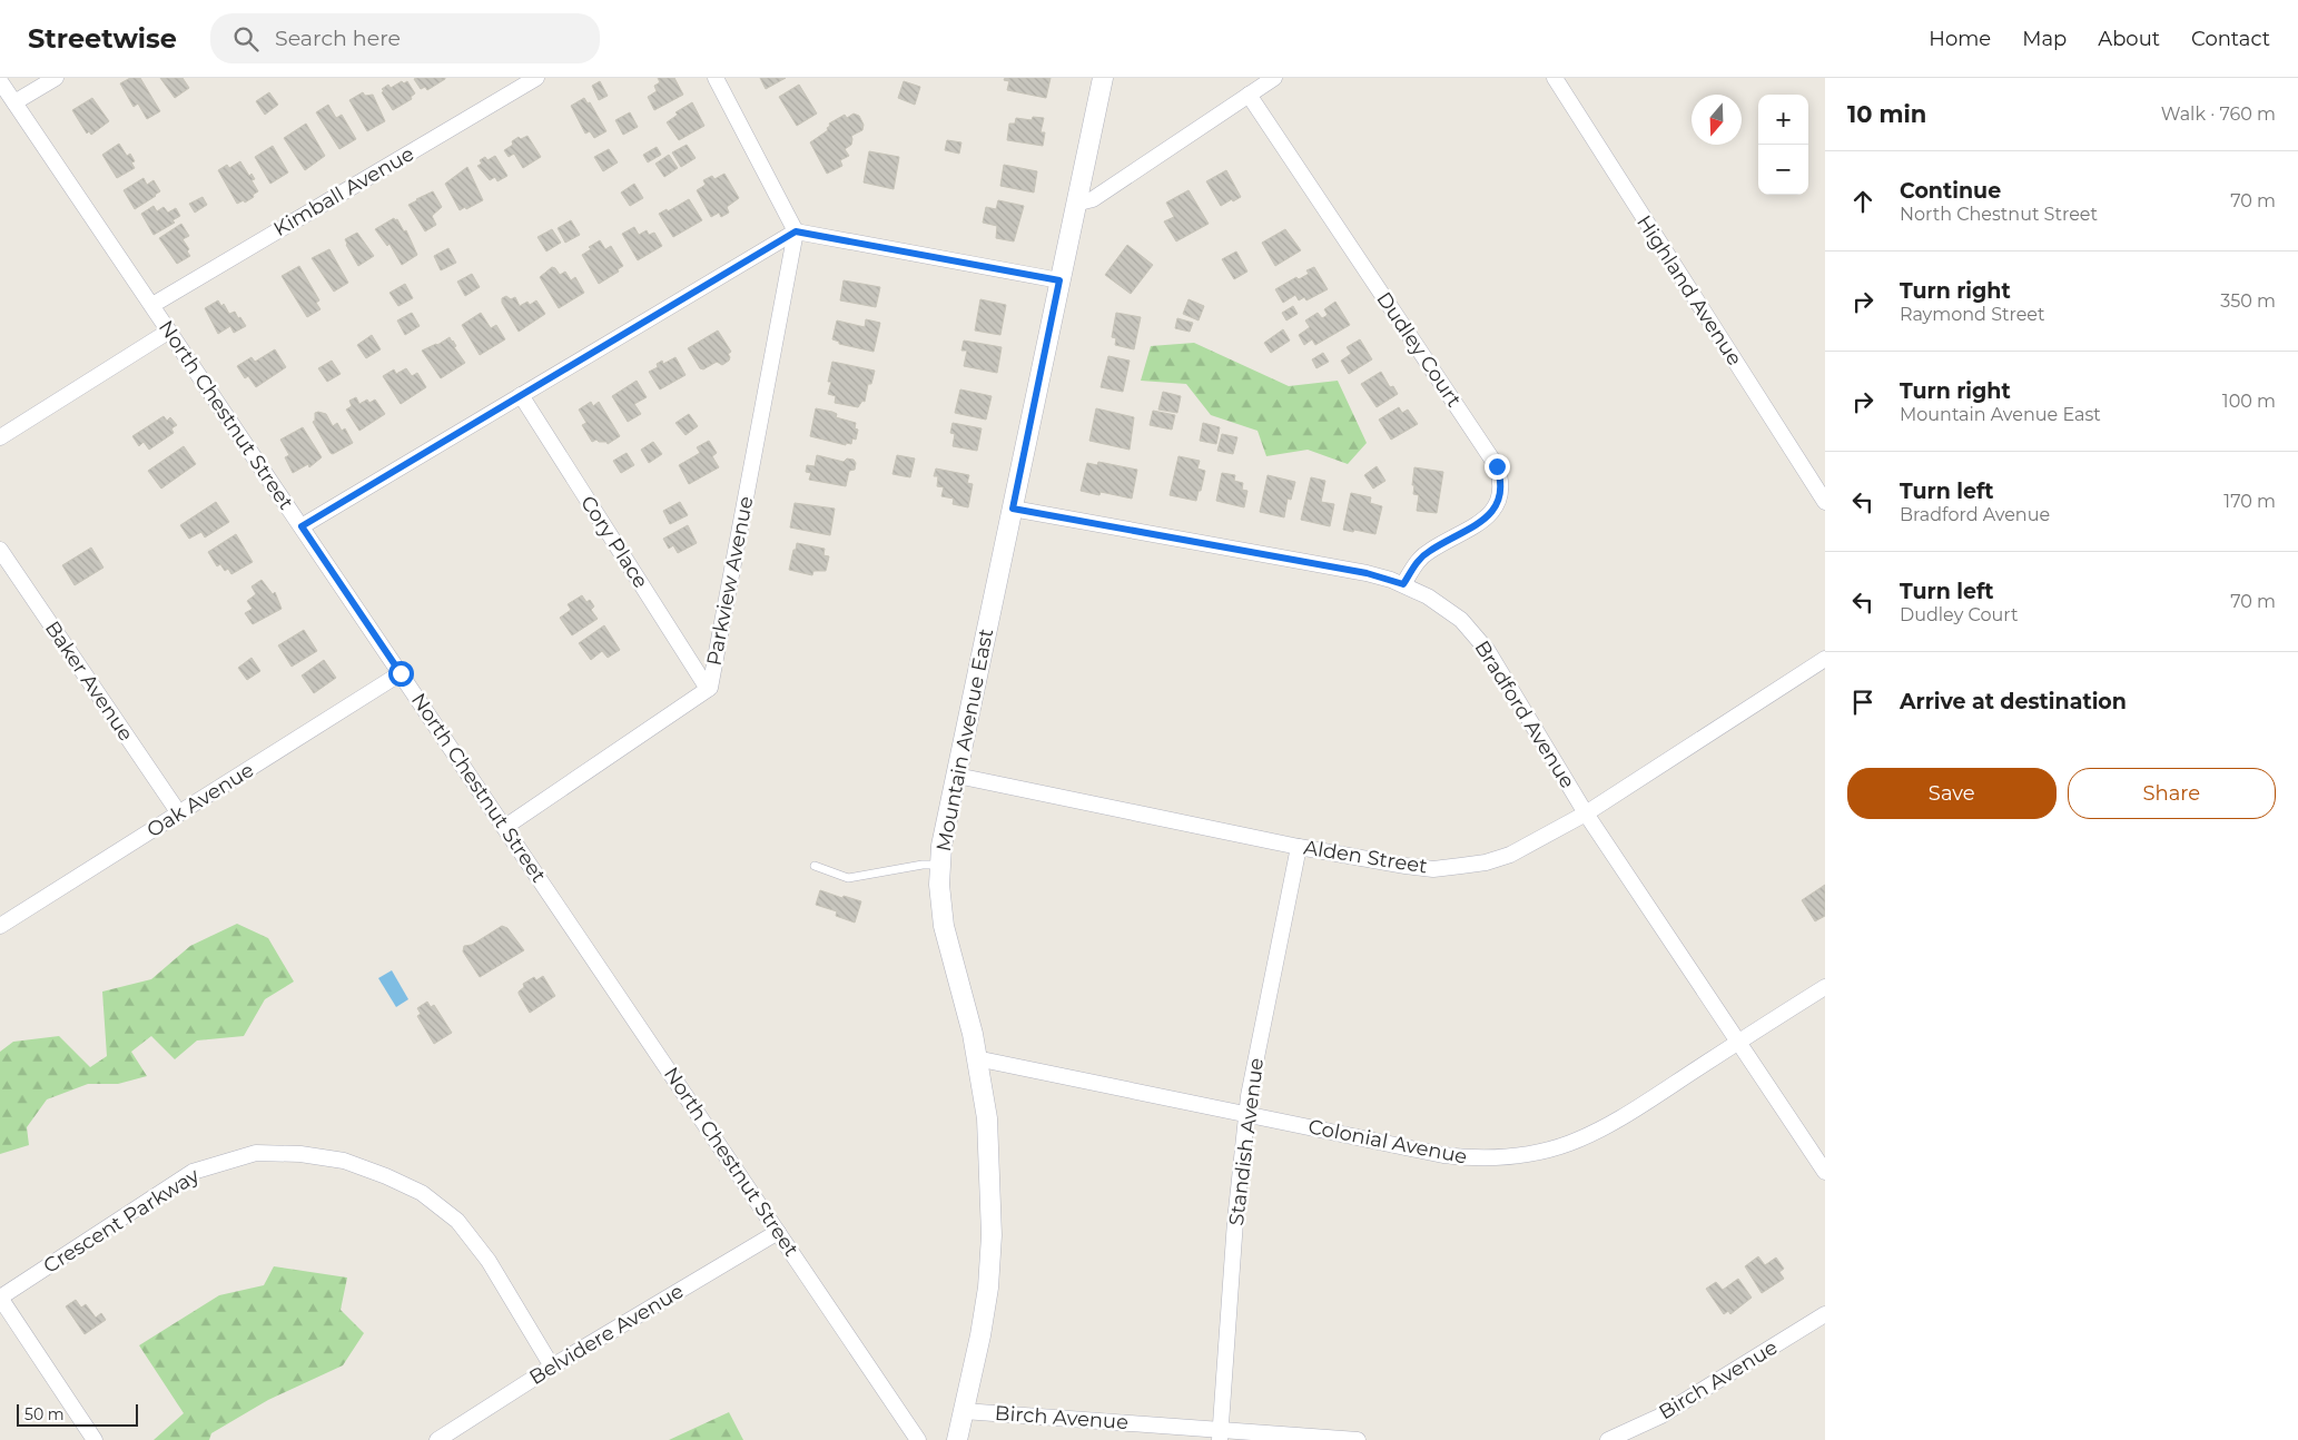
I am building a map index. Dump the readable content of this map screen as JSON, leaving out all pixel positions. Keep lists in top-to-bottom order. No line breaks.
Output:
{"streets":{"street":["Kimball Avenue","Highland Avenue","Dudley Court","North Chestnut Street","Cory Place","Parkview Avenue","Baker Avenue","Bradford Avenue","Mountain Avenue East","Oak Avenue","Alden Street","Standish Avenue","Colonial Avenue","Crescent Parkway","Belvidere Avenue","Birch Avenue"]},"crossings":[["Kimball Avenue","North Chestnut Street"],["Dudley Court","Bradford Avenue"],["North Chestnut Street","Parkview Avenue"],["North Chestnut Street","Oak Avenue"],["North Chestnut Street","Belvidere Avenue"],["Cory Place","Parkview Avenue"],["Baker Avenue","Oak Avenue"],["Bradford Avenue","Mountain Avenue East"],["Bradford Avenue","Alden Street"],["Bradford Avenue","Colonial Avenue"],["Mountain Avenue East","Alden Street"],["Mountain Avenue East","Colonial Avenue"],["Mountain Avenue East","Birch Avenue"],["Alden Street","Standish Avenue"],["Standish Avenue","Colonial Avenue"],["Standish Avenue","Birch Avenue"],["Crescent Parkway","Belvidere Avenue"]],"scale_bar":"50 m","north":"bottom","page":{"header":"Streetwise","search":"Search here","nav":["Home","Map","About","Contact"],"heading":["10 min","Walk · 760 m"],"map_buttons":["+","−"],"list":[["Continue","North Chestnut Street","70 m"],["Turn right","Raymond Street","350 m"],["Turn right","Mountain Avenue East","100 m"],["Turn left","Bradford Avenue","170 m"],["Turn left","Dudley Court","70 m"],"Arrive at destination"],"buttons":["Save","Share"],"scale":"50 m"}}
